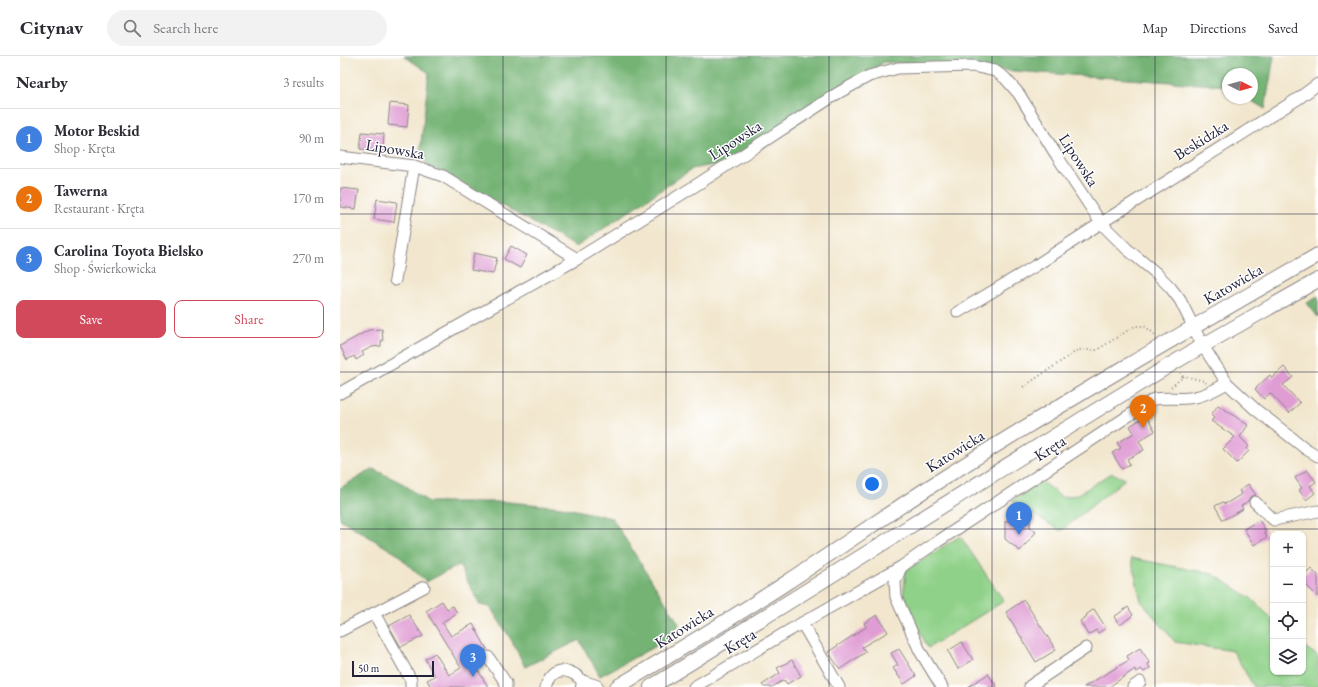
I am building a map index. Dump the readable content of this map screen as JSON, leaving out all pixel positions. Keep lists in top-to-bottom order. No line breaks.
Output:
{"streets":{"main road":["Katowicka"],"street":["Lipowska","Beskidzka","Kręta"]},"crossings":[["Lipowska","Beskidzka"],["Lipowska","Katowicka"],["Lipowska","Kręta"]],"scale_bar":"50 m","north":"right","page":{"header":"Citynav","search":"Search here","nav":["Map","Directions","Saved"],"heading":["Nearby","3 results"],"list":[{"mark":"1","name":"Motor Beskid","note":"Shop · Kręta","value":"90 m"},{"mark":"2","name":"Tawerna","note":"Restaurant · Kręta","value":"170 m"},{"mark":"3","name":"Carolina Toyota Bielsko","note":"Shop · Świerkowicka","value":"270 m"}],"buttons":["Save","Share"],"pins":["2","1","3"],"map_buttons":["+","−"],"scale":"50 m"}}
